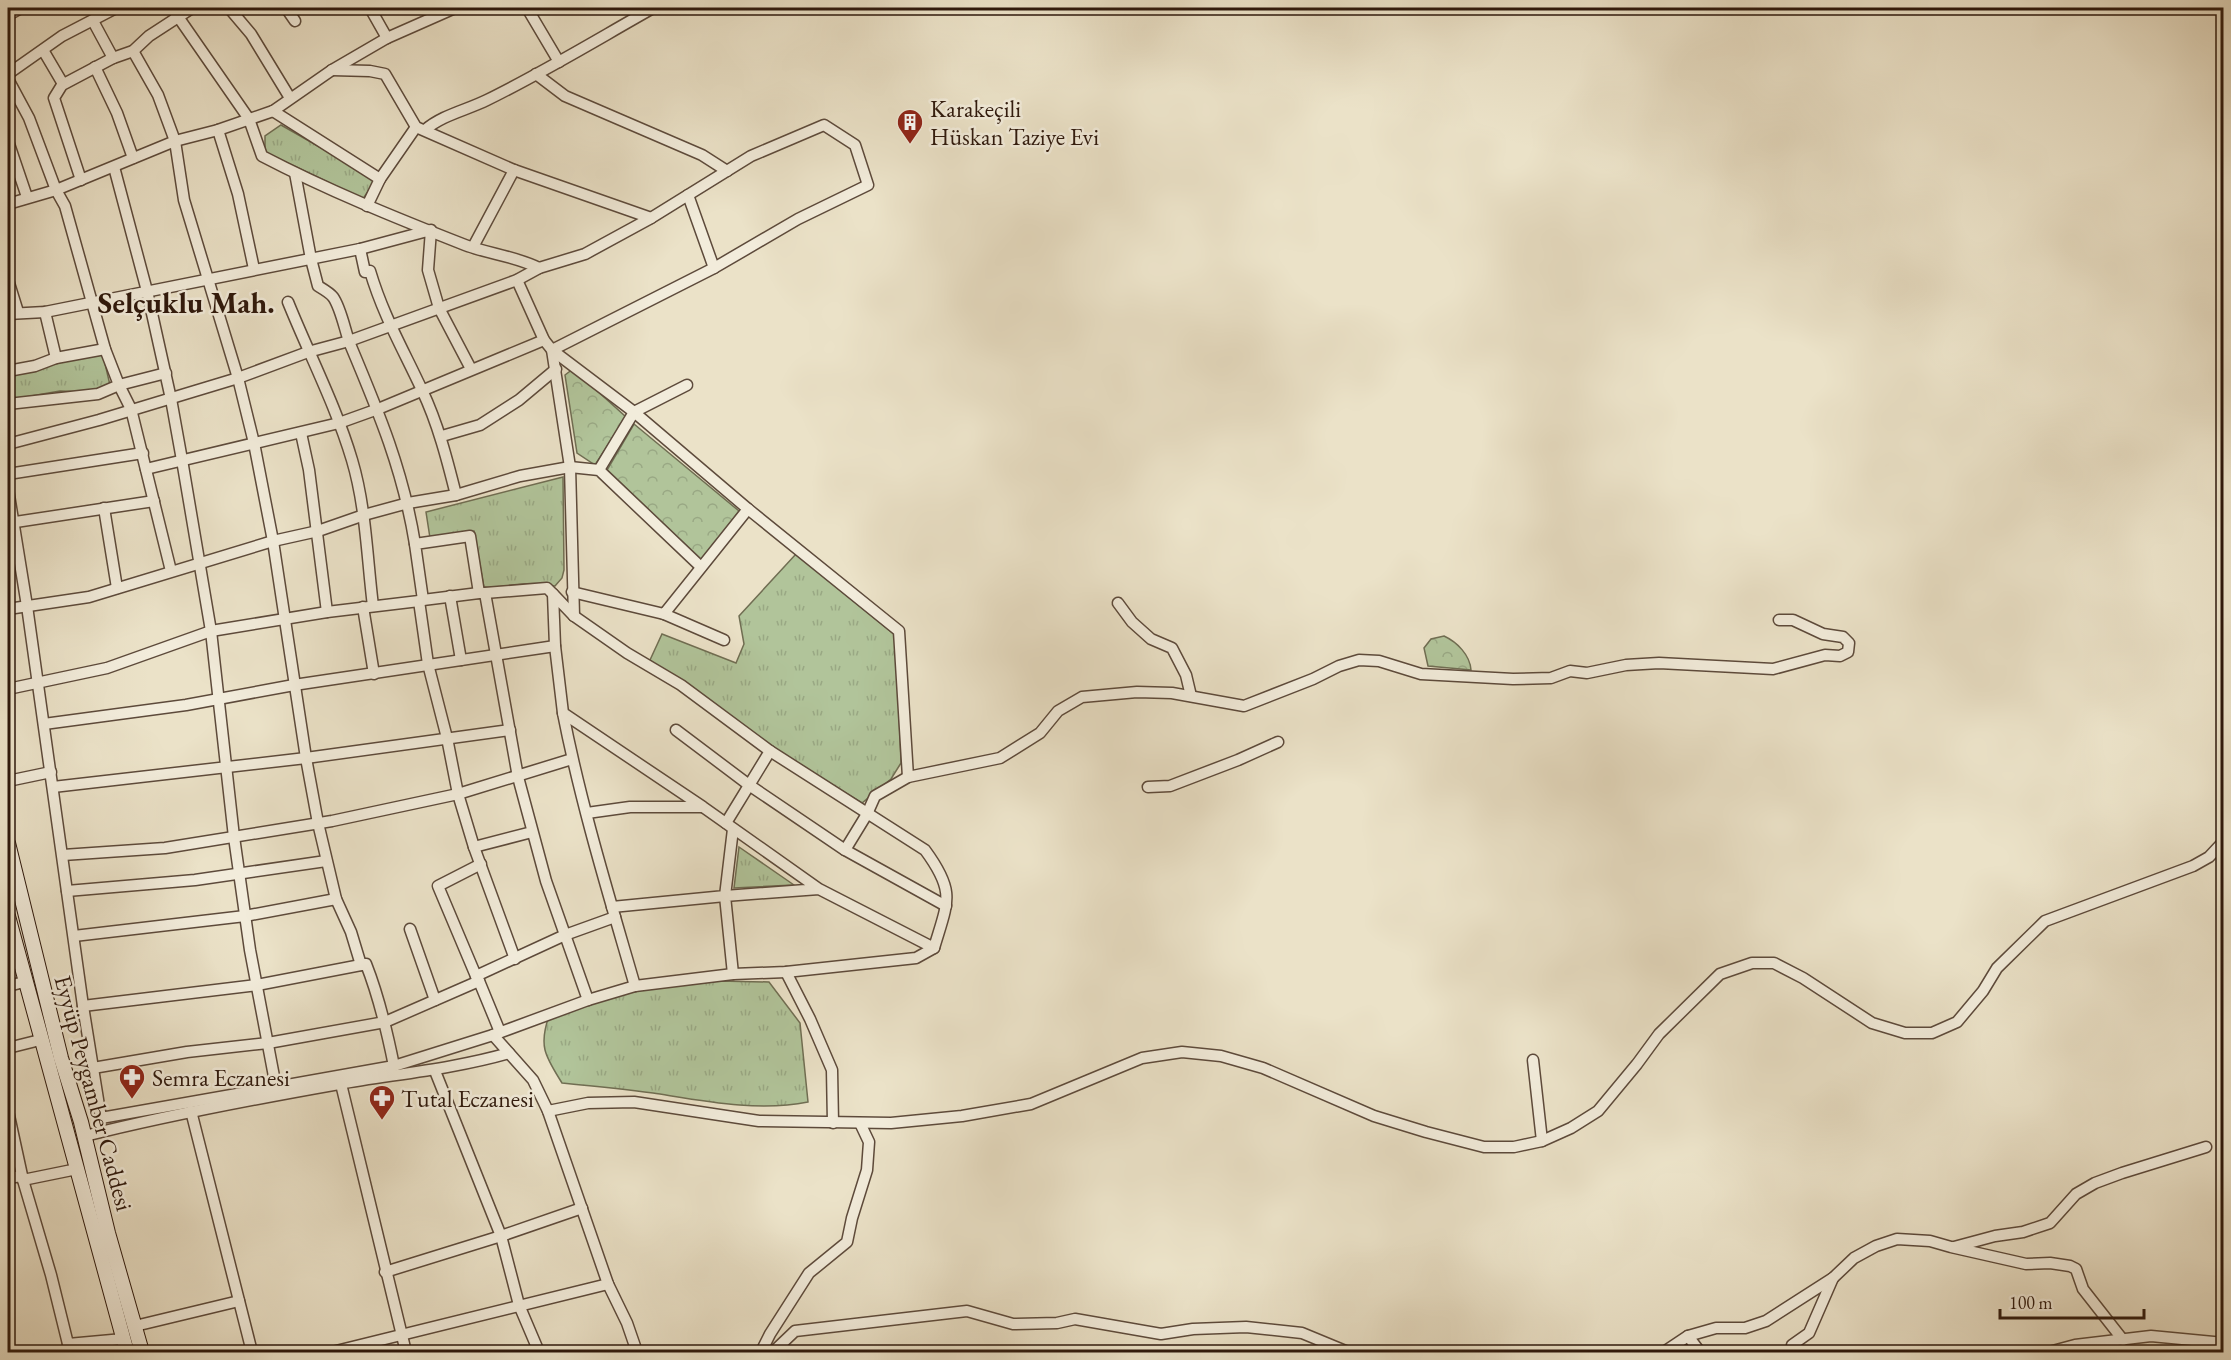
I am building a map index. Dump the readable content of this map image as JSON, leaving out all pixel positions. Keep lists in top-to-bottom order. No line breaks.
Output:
{"streets":{"main road":["Eyyüp Peygamber Caddesi"]},"districts":["Selçuklu Mah."],"places":{"building":["Karakeçili Hüskan Taziye Evi"],"pharmacy":["Semra Eczanesi","Tutal Eczanesi"]},"scale_bar":"100 m"}
